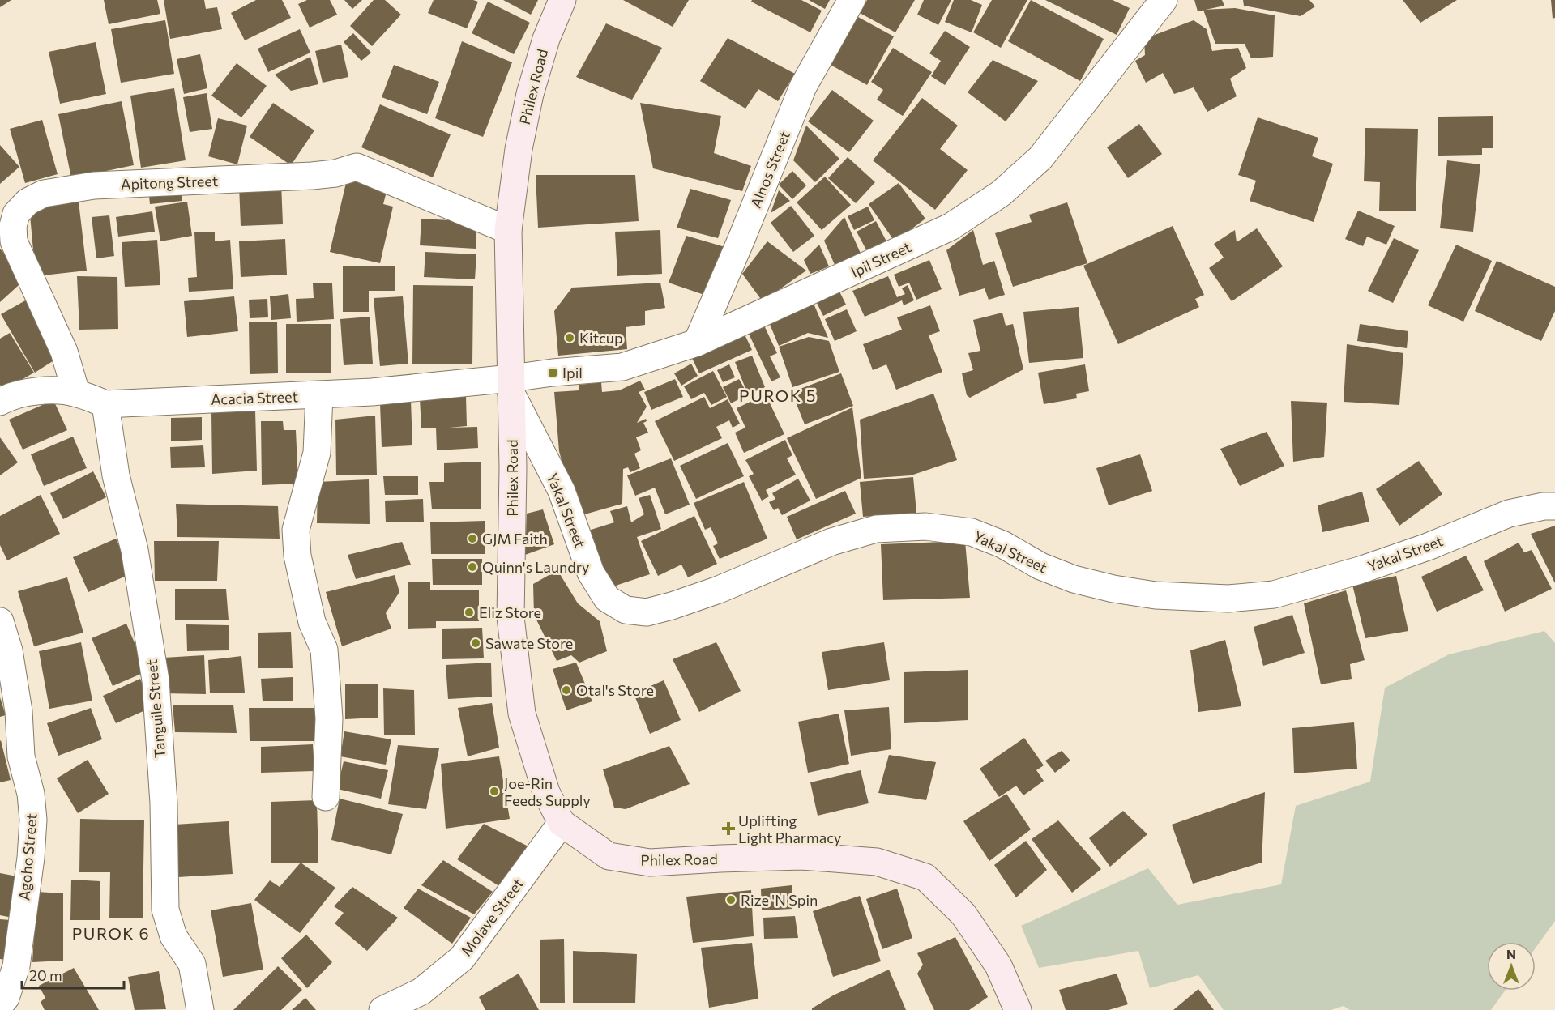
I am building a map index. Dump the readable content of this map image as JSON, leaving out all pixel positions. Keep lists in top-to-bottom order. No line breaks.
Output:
{"streets":{"street":["Philex Road","Alnos Street","Apitong Street","Ipil Street","Acacia Street","Yakal Street","Tanguile Street","Agoho Street","Molave Street"]},"crossings":[["Philex Road","Apitong Street"],["Philex Road","Ipil Street"],["Philex Road","Acacia Street"],["Philex Road","Yakal Street"],["Philex Road","Molave Street"],["Alnos Street","Ipil Street"],["Apitong Street","Acacia Street"],["Ipil Street","Acacia Street"],["Ipil Street","Yakal Street"],["Acacia Street","Yakal Street"],["Acacia Street","Tanguile Street"]],"districts":["PUROK 5","PUROK 6"],"places":{"other":["Kitcup","GJM Faith","Quinn's Laundry","Eliz Store","Sawate Store","Otal's Store","Joe-Rin Feeds Supply","Rize 'N Spin"],"transit":["Ipil"],"health":["Uplifting Light Pharmacy"]},"scale_bar":"20 m","north":"top"}
